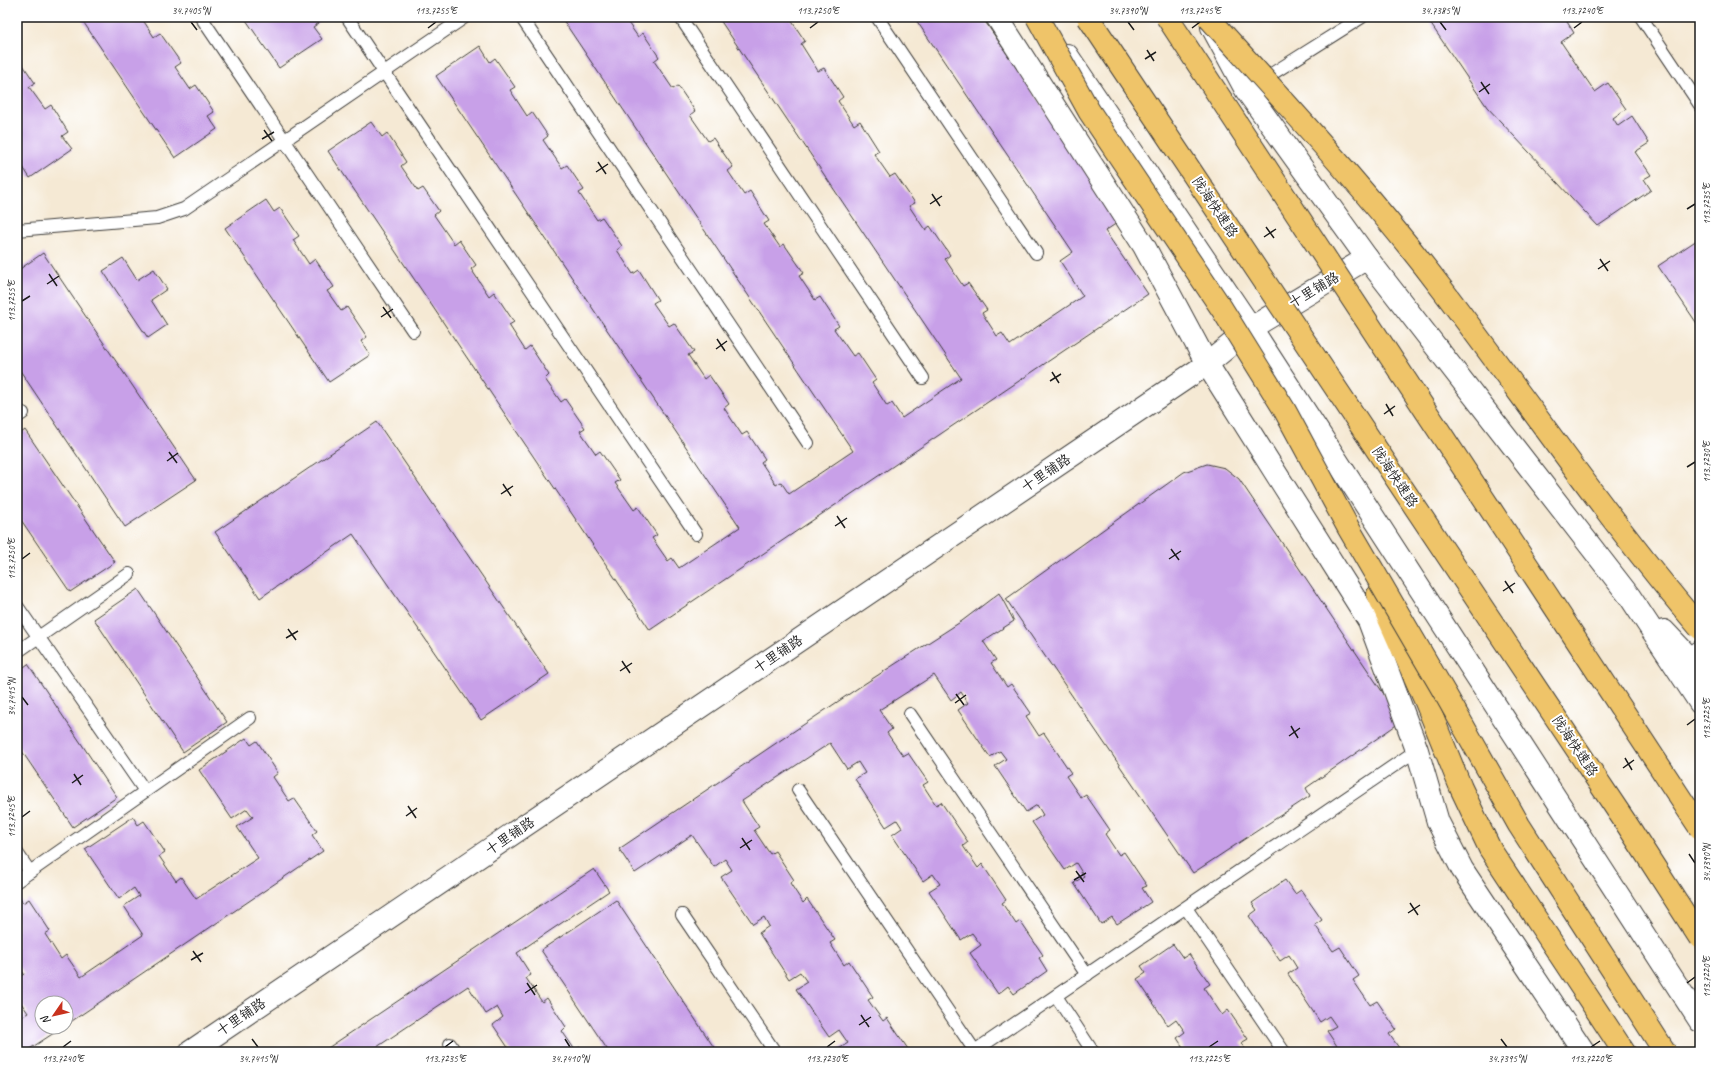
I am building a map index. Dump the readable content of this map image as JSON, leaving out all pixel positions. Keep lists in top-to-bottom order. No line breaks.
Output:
{"streets":{"highway":["陇海快速路"],"street":["十里铺路"]},"north":"bottom left","coordinates":["34.7405°N","113.7255°E","113.7250°E","34.7390°N","113.7245°E","34.7385°N","113.7240°E","113.7235°E","113.7230°E","34.7415°N","113.7225°E","113.7220°E","34.7410°N","34.7395°N"]}
